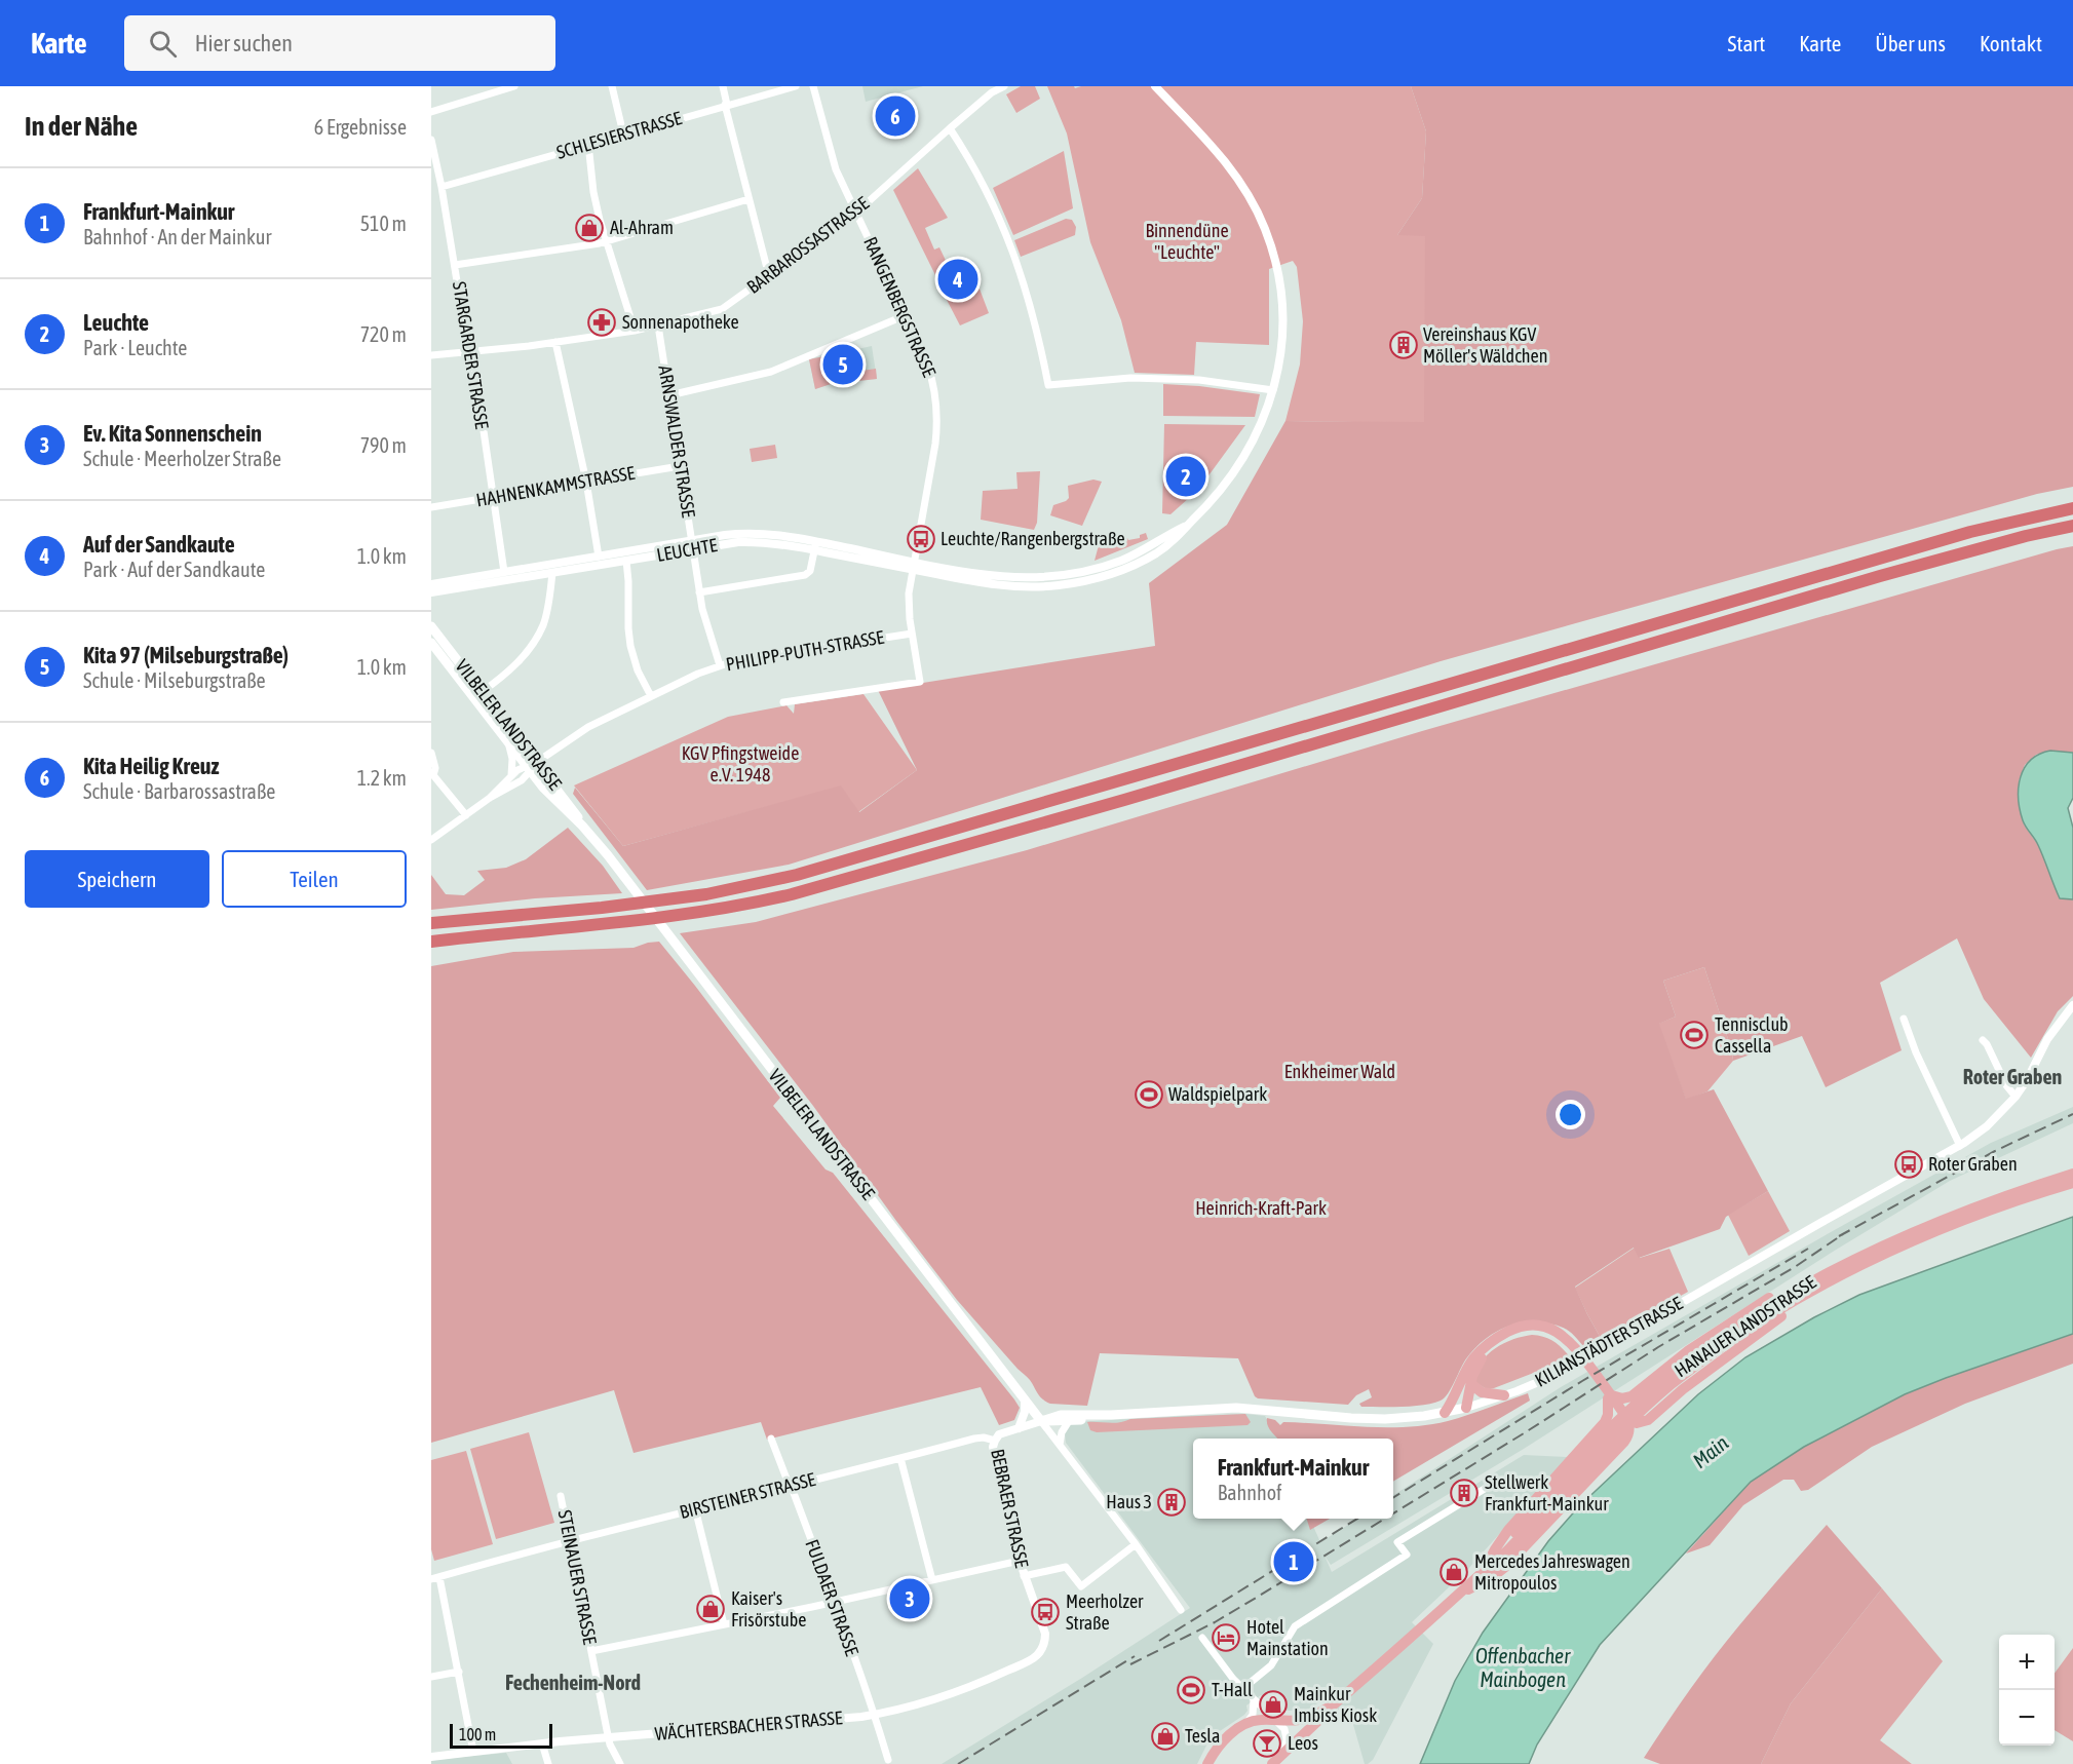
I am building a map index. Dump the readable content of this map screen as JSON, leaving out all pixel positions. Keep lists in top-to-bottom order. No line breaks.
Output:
{"streets":{"main road":["VILBELER LANDSTRASSE","HANAUER LANDSTRASSE","KILIANSTÄDTER STRASSE","BIRSTEINER STRASSE"],"street":["SCHLESIERSTRASSE","BARBAROSSASTRASSE","RANGENBERGSTRASSE","STARGARDER STRASSE","ARNSWALDER STRASSE","HAHNENKAMMSTRASSE","LEUCHTE","PHILIPP-PUTH-STRASSE","BEBRAER STRASSE","STEINAUER STRASSE","FULDAER STRASSE","WÄCHTERSBACHER STRASSE"]},"crossings":[["SCHLESIERSTRASSE","STARGARDER STRASSE"],["BARBAROSSASTRASSE","RANGENBERGSTRASSE"],["BARBAROSSASTRASSE","STARGARDER STRASSE"],["BARBAROSSASTRASSE","ARNSWALDER STRASSE"],["RANGENBERGSTRASSE","LEUCHTE"],["RANGENBERGSTRASSE","PHILIPP-PUTH-STRASSE"],["STARGARDER STRASSE","HAHNENKAMMSTRASSE"],["STARGARDER STRASSE","LEUCHTE"],["ARNSWALDER STRASSE","HAHNENKAMMSTRASSE"],["ARNSWALDER STRASSE","LEUCHTE"],["ARNSWALDER STRASSE","PHILIPP-PUTH-STRASSE"],["PHILIPP-PUTH-STRASSE","VILBELER LANDSTRASSE"],["VILBELER LANDSTRASSE","BIRSTEINER STRASSE"],["VILBELER LANDSTRASSE","BEBRAER STRASSE"],["KILIANSTÄDTER STRASSE","BIRSTEINER STRASSE"],["BIRSTEINER STRASSE","BEBRAER STRASSE"],["BIRSTEINER STRASSE","STEINAUER STRASSE"],["BIRSTEINER STRASSE","FULDAER STRASSE"],["BEBRAER STRASSE","WÄCHTERSBACHER STRASSE"],["STEINAUER STRASSE","WÄCHTERSBACHER STRASSE"],["FULDAER STRASSE","WÄCHTERSBACHER STRASSE"]],"districts":["Roter Graben","Fechenheim-Nord"],"water":["Main","Offenbacher Mainbogen"],"parks":["Binnendüne \"Leuchte\"","KGV Pfingstweide e.V. 1948","Enkheimer Wald","Heinrich-Kraft-Park"],"places":{"shop":["Al-Ahram","Mercedes Jahreswagen Mitropoulos","Kaiser's Frisörstube","Mainkur Imbiss Kiosk","Tesla"],"pharmacy":["Sonnenapotheke"],"building":["Vereinshaus KGV Möller's Wäldchen","Stellwerk Frankfurt-Mainkur","Haus 3"],"bus stop":["Leuchte/Rangenbergstraße","Roter Graben","Meerholzer Straße"],"sports":["Tennisclub Cassella","Waldspielpark","T-Hall"],"hotel":["Hotel Mainstation"],"bar":["Leos"]},"scale_bar":"100 m","page":{"header":"Karte","search":"Hier suchen","nav":["Start","Karte","Über uns","Kontakt"],"heading":["In der Nähe","6 Ergebnisse"],"pins":["6","4","5","2","1","3"],"list":[{"mark":"1","name":"Frankfurt-Mainkur","note":"Bahnhof · An der Mainkur","value":"510 m"},{"mark":"2","name":"Leuchte","note":"Park · Leuchte","value":"720 m"},{"mark":"3","name":"Ev. Kita Sonnenschein","note":"Schule · Meerholzer Straße","value":"790 m"},{"mark":"4","name":"Auf der Sandkaute","note":"Park · Auf der Sandkaute","value":"1.0 km"},{"mark":"5","name":"Kita 97 (Milseburgstraße)","note":"Schule · Milseburgstraße","value":"1.0 km"},{"mark":"6","name":"Kita Heilig Kreuz","note":"Schule · Barbarossastraße","value":"1.2 km"}],"buttons":["Speichern","Teilen"],"popup":["Frankfurt-Mainkur","Bahnhof"],"map_buttons":["+","−"],"scale":"100 m"}}
